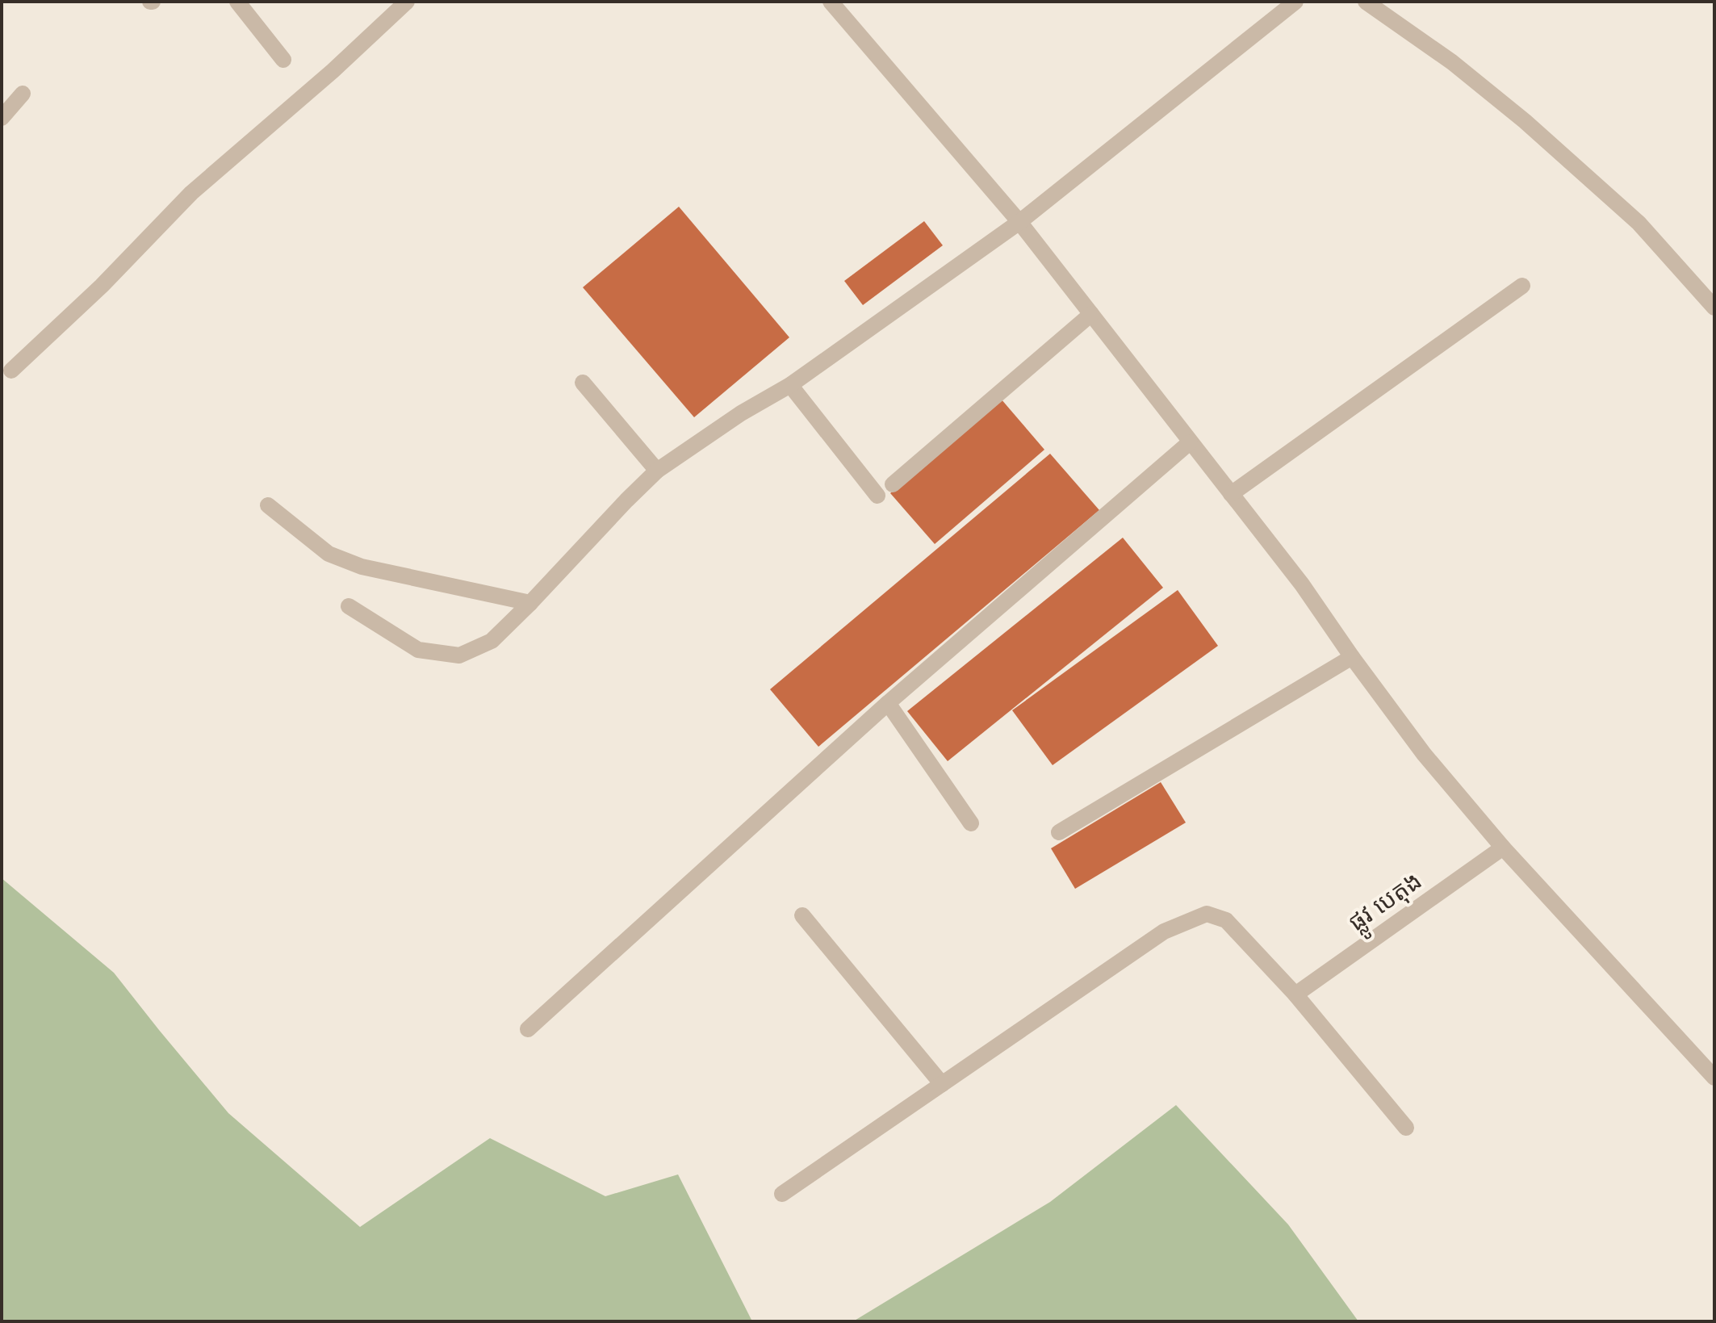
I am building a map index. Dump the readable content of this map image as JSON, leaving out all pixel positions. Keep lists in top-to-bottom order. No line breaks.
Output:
{"streets":{"street":["ផ្លូវ បេតុង"]}}
